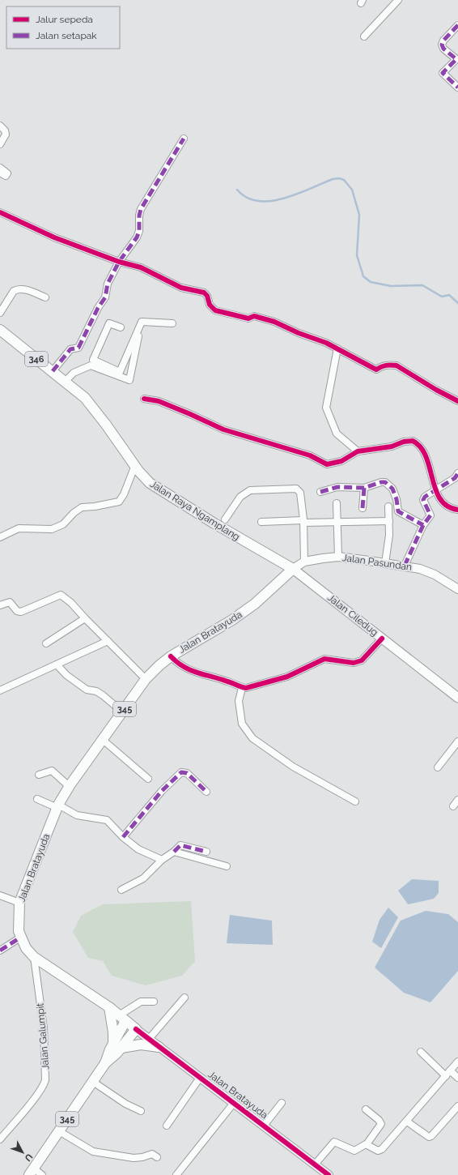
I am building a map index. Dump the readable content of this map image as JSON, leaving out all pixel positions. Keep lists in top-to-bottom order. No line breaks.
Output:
{"streets":{"main road":["346","Jalan Raya Ngamplang","Jalan Ciledug","Jalan Bratayuda","345"],"street":["Jalan Pasundan","Jalan Galumpit"]},"crossings":[["Jalan Raya Ngamplang","Jalan Pasundan"],["Jalan Raya Ngamplang","Jalan Ciledug"],["Jalan Raya Ngamplang","Jalan Bratayuda"],["Jalan Pasundan","Jalan Ciledug"],["Jalan Pasundan","Jalan Bratayuda"],["Jalan Ciledug","Jalan Bratayuda"],["Jalan Bratayuda","345"],["Jalan Bratayuda","Jalan Galumpit"]],"legend":["Jalur sepeda","Jalan setapak"],"north":"bottom right"}
